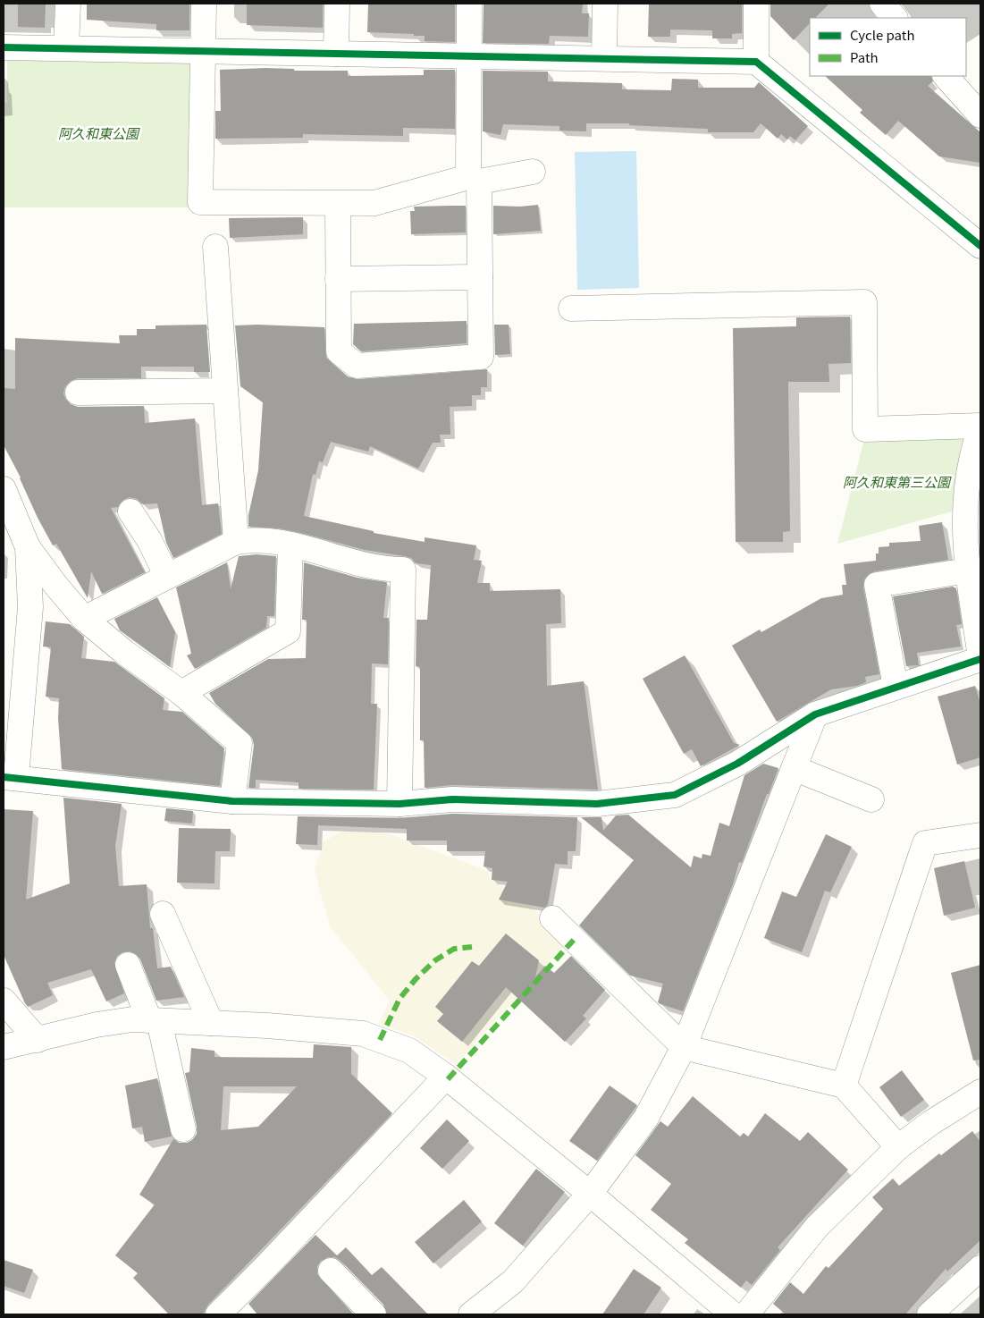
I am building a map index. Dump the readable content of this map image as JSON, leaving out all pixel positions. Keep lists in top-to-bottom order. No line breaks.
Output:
{"parks":["阿久和東公園","阿久和東第三公園"],"legend":["Cycle path","Path"]}
